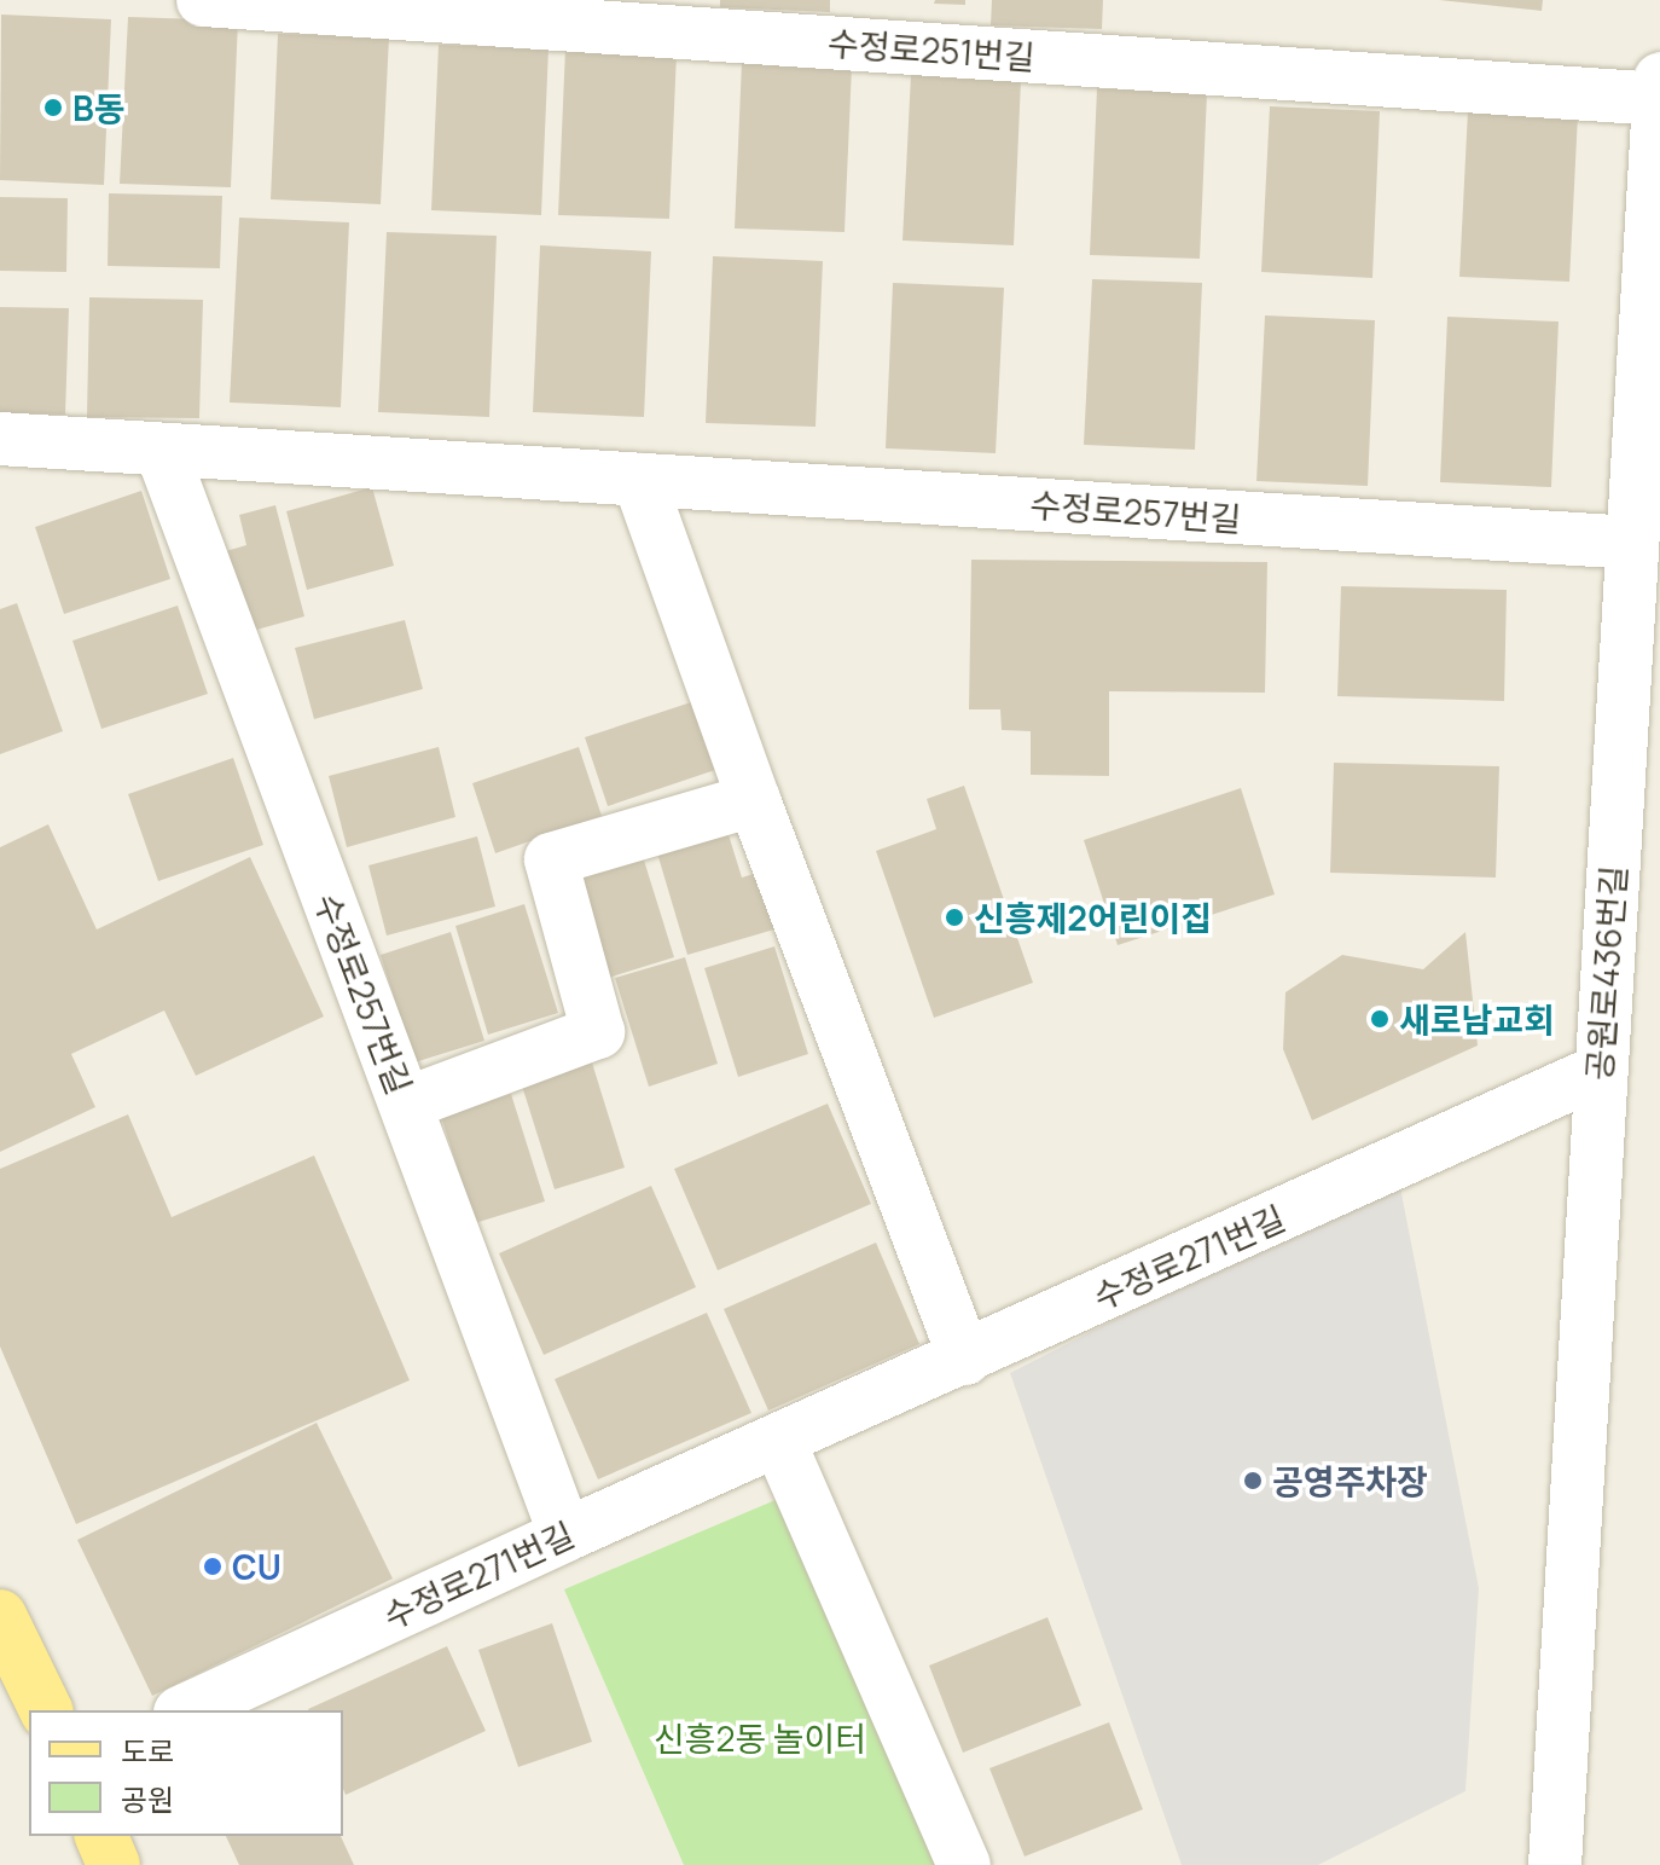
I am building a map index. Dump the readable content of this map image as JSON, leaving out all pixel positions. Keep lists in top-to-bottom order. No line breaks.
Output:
{"streets":{"street":["수정로251번길","수정로257번길","공원로436번길","수정로271번길"]},"crossings":[["수정로251번길","공원로436번길"],["수정로257번길","공원로436번길"],["수정로257번길","수정로271번길"],["공원로436번길","수정로271번길"]],"parks":["신흥2동 놀이터"],"places":["B동","신흥제2어린이집","새로남교회","공영주차장","CU"],"legend":["도로","공원"]}
